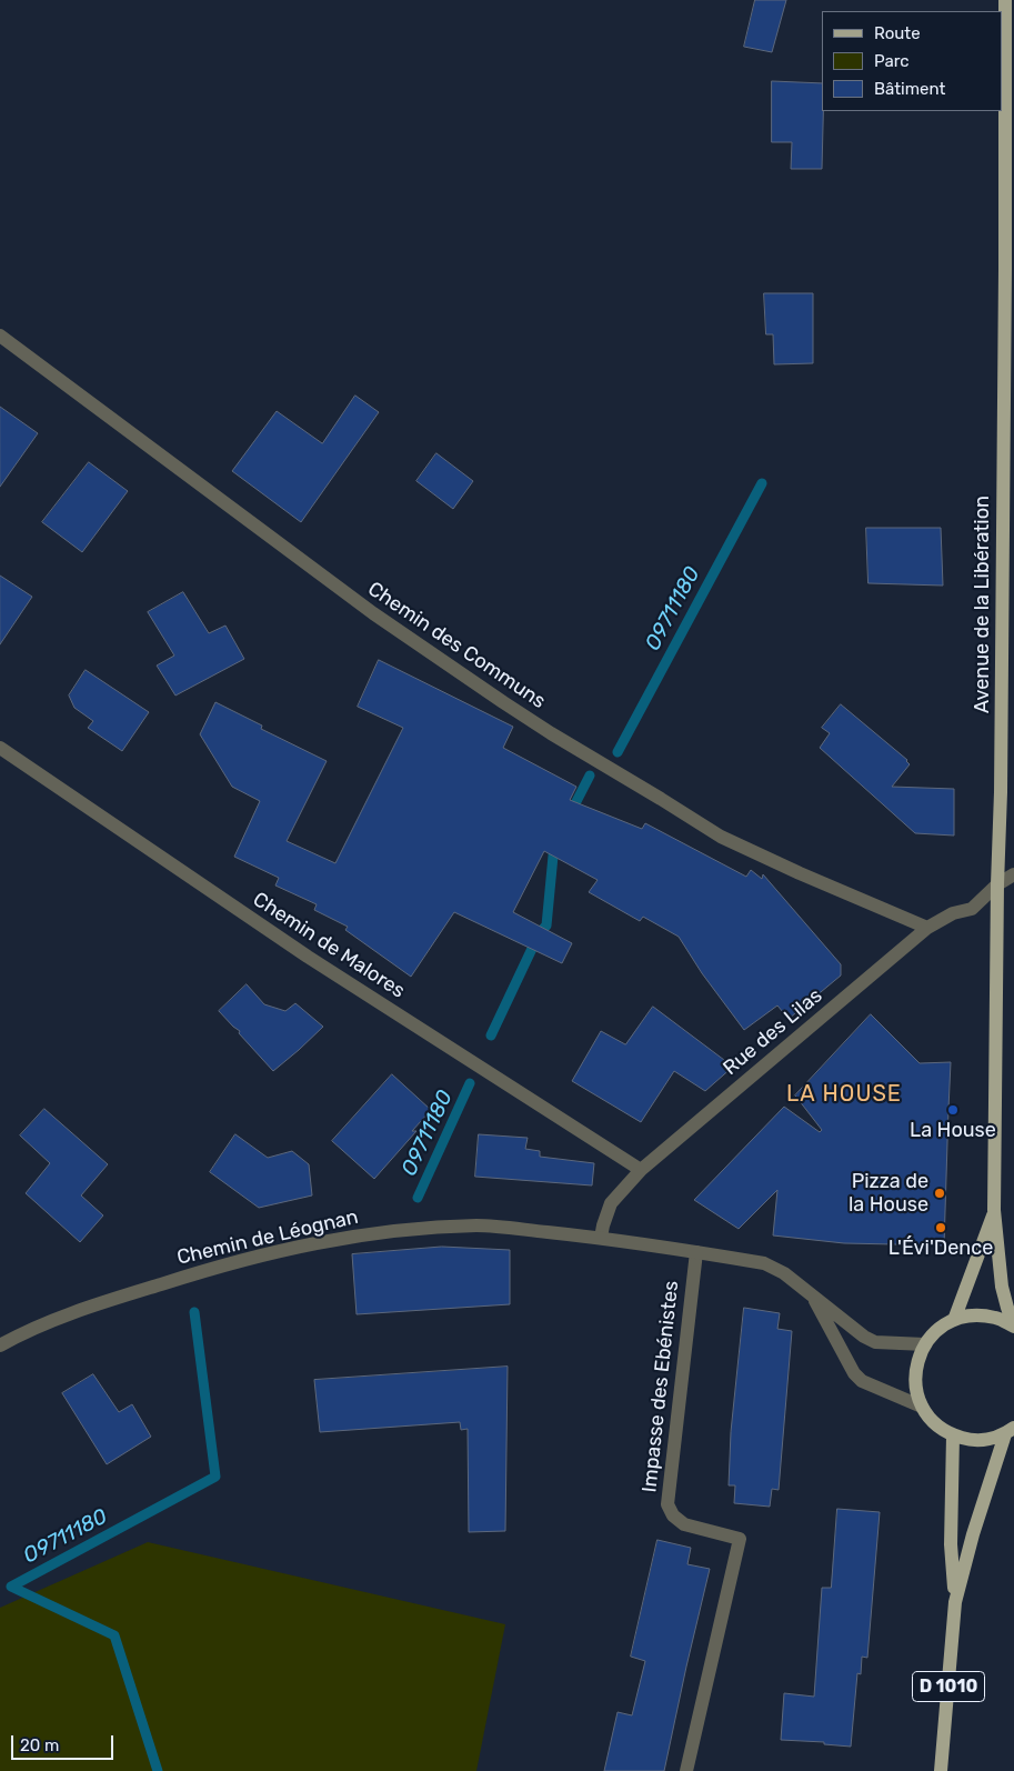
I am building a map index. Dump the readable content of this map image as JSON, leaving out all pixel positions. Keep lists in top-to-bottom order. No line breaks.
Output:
{"streets":{"main road":["Avenue de la Libération","D 1010"],"street":["Chemin des Communs","Chemin de Malores","Rue des Lilas","Chemin de Léognan","Impasse des Ebénistes"]},"crossings":[["Avenue de la Libération","Rue des Lilas"],["Chemin des Communs","Rue des Lilas"],["Chemin de Malores","Rue des Lilas"],["Rue des Lilas","Chemin de Léognan"],["Chemin de Léognan","Impasse des Ebénistes"]],"districts":["LA HOUSE"],"water":["O9711180"],"places":["La House","Pizza de la House","L'Évi'Dence"],"legend":["Route","Parc","Bâtiment"],"scale_bar":"20 m"}
